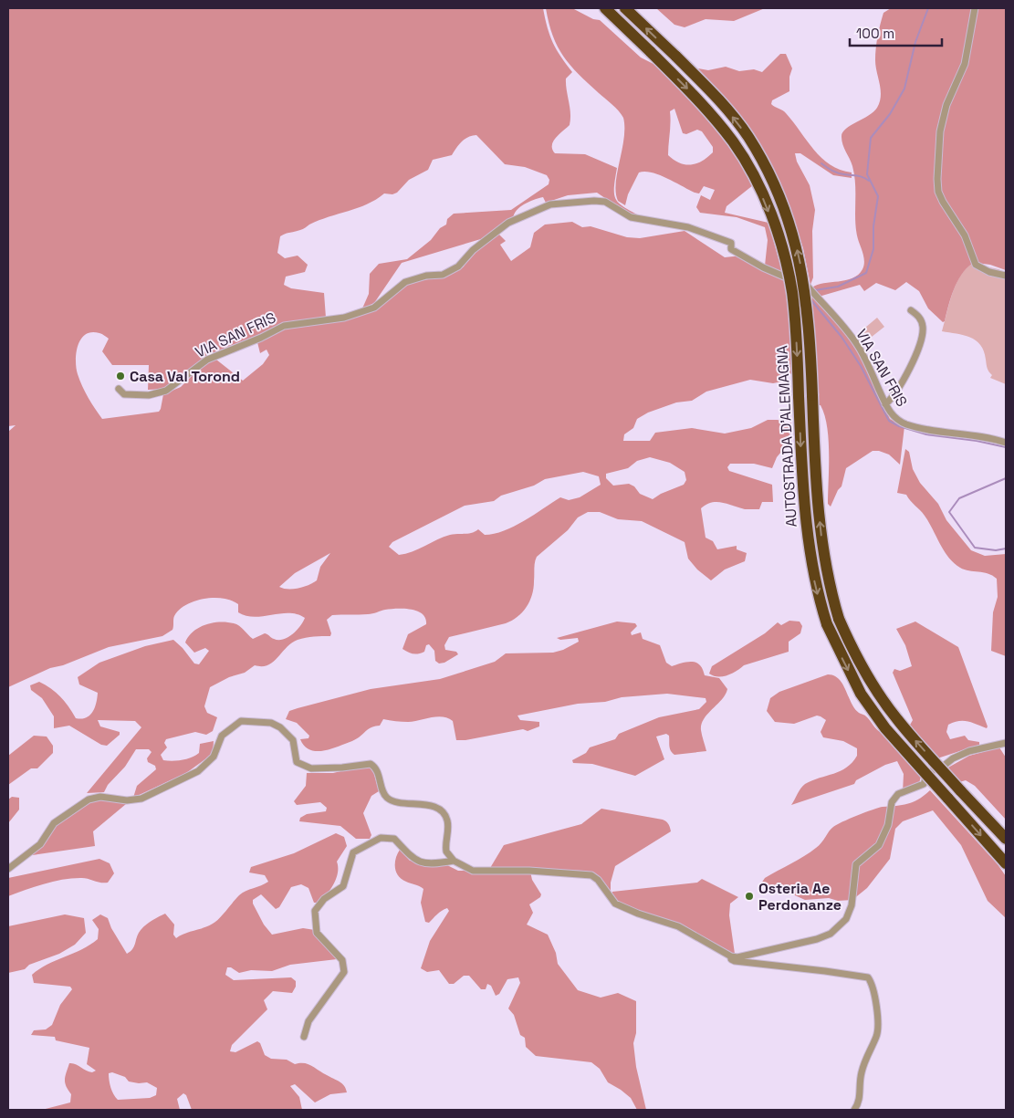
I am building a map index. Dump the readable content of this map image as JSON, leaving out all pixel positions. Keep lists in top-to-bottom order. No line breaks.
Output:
{"streets":{"highway":["AUTOSTRADA D'ALEMAGNA"],"street":["VIA SAN FRIS"]},"places":["Casa Val Torond","Osteria Ae Perdonanze"],"scale_bar":"100 m"}
